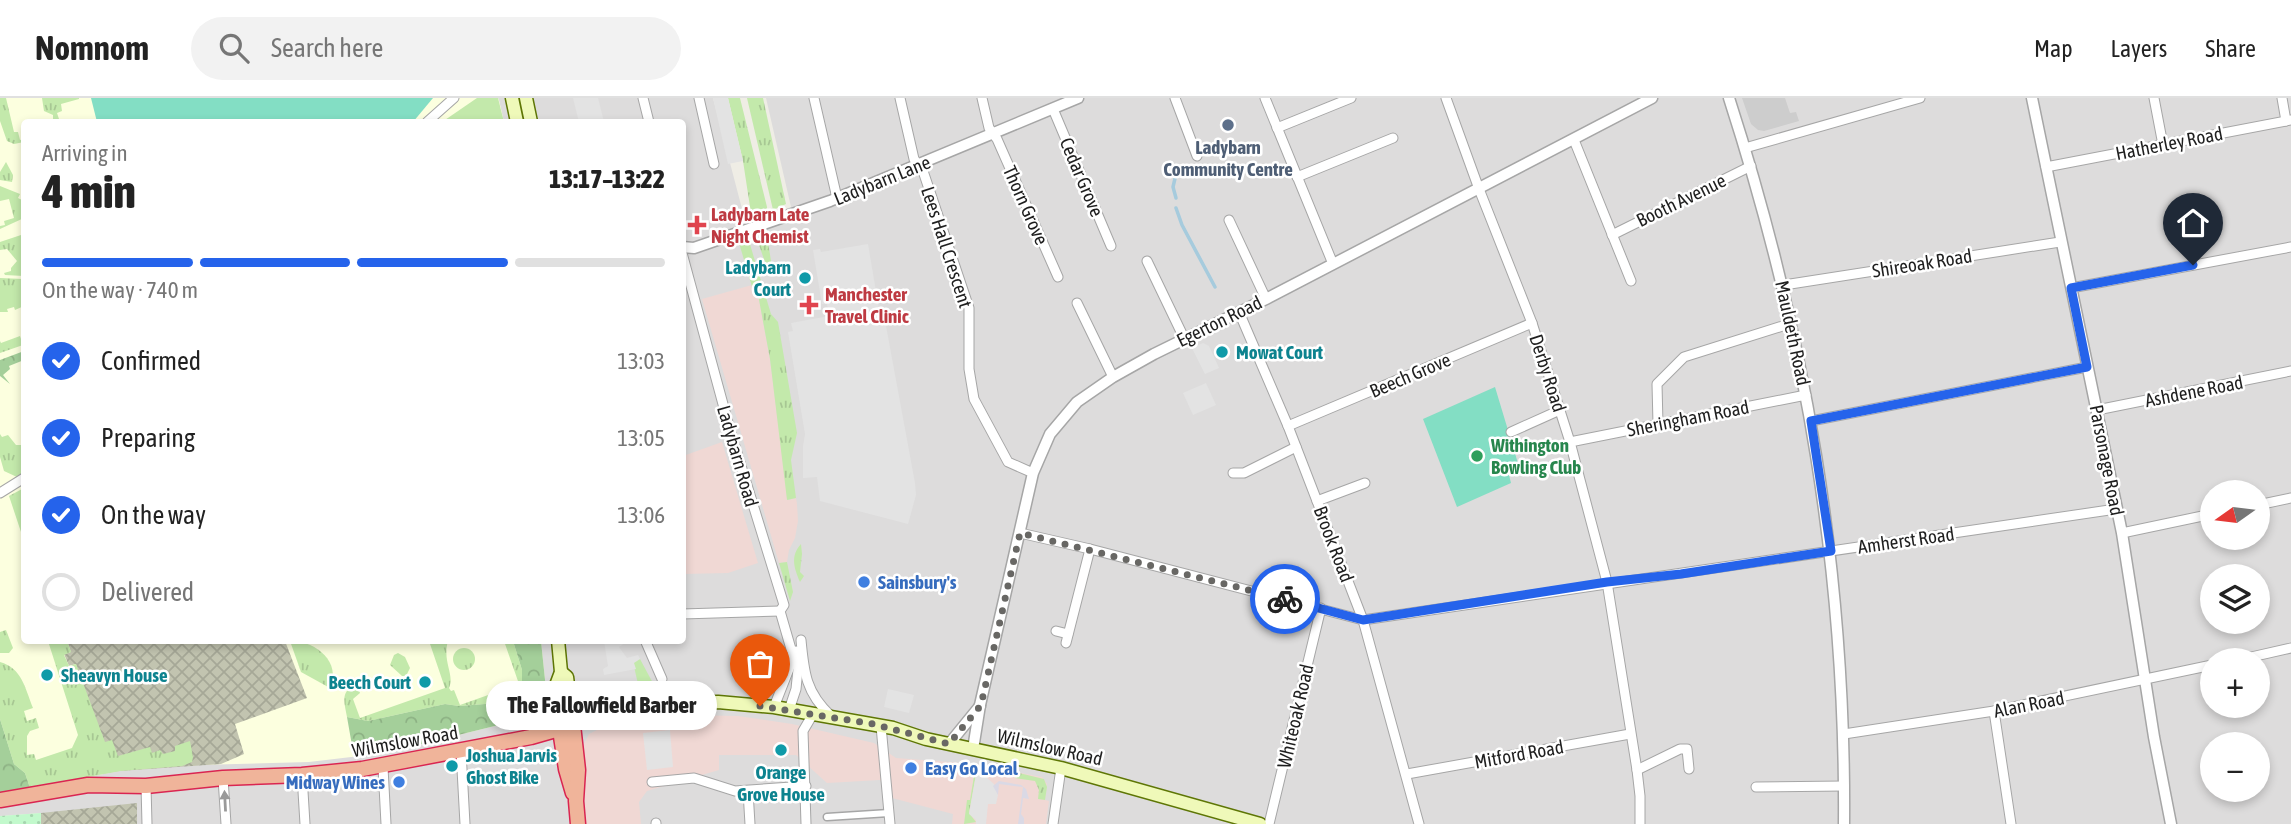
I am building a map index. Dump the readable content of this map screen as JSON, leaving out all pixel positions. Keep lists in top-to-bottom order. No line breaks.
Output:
{"streets":{"highway":["Wilmslow Road"],"street":["Hatherley Road","Cedar Grove","Ladybarn Lane","Booth Avenue","Thorn Grove","Lees Hall Crescent","Shireoak Road","Egerton Road","Mauldeth Road","Derby Road","Beech Grove","Ashdene Road","Sheringham Road","Ladybarn Road","Parsonage Road","Amherst Road","Brook Road","Alan Road","Whiteoak Road","Mitford Road"]},"crossings":[["Hatherley Road","Parsonage Road"],["Cedar Grove","Ladybarn Lane"],["Ladybarn Lane","Thorn Grove"],["Ladybarn Lane","Lees Hall Crescent"],["Booth Avenue","Egerton Road"],["Booth Avenue","Mauldeth Road"],["Lees Hall Crescent","Egerton Road"],["Shireoak Road","Mauldeth Road"],["Shireoak Road","Parsonage Road"],["Egerton Road","Derby Road"],["Egerton Road","Brook Road"],["Egerton Road","Wilmslow Road"],["Mauldeth Road","Sheringham Road"],["Mauldeth Road","Amherst Road"],["Mauldeth Road","Alan Road"],["Derby Road","Beech Grove"],["Derby Road","Sheringham Road"],["Derby Road","Amherst Road"],["Derby Road","Mitford Road"],["Beech Grove","Brook Road"],["Ashdene Road","Parsonage Road"],["Parsonage Road","Amherst Road"],["Parsonage Road","Alan Road"],["Amherst Road","Brook Road"],["Brook Road","Mitford Road"]],"places":{"other":["Ladybarn Community Centre","Ladybarn Court","Mowat Court","Withington Bowling Club","Sainsbury's","Sheavyn House","Beech Court","The Fallowfield Barber","Orange Grove House","Joshua Jarvis Ghost Bike","Easy Go Local","Midway Wines"],"health":["Ladybarn Late Night Chemist","Manchester Travel Clinic"]},"north":"left","page":{"header":"Nomnom","search":"Search here","nav":["Map","Layers","Share"],"heading":["4 min","Arriving in","13:17–13:22"],"bar":"On the way · 740 m","list":[["Confirmed","13:03"],["Preparing","13:05"],["On the way","13:06"],"Delivered"],"map_buttons":["+","−"],"bubble":"The Fallowfield Barber"}}
